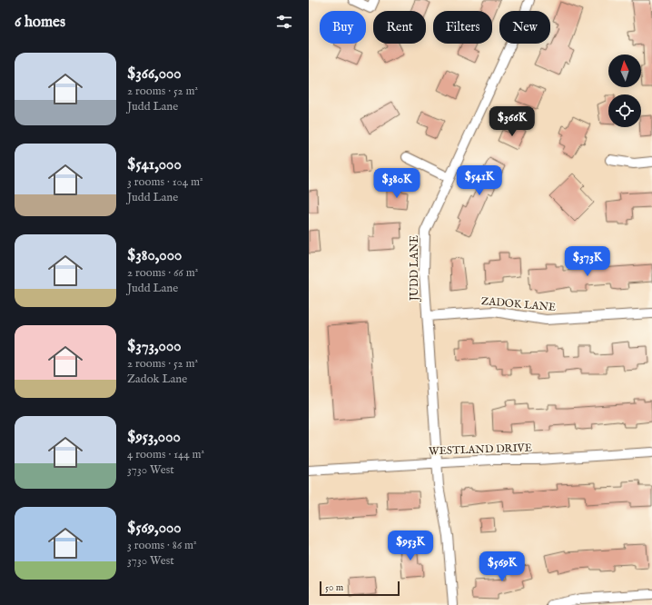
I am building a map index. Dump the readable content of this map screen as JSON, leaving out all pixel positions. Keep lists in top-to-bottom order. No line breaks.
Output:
{"streets":{"street":["JUDD LANE","ZADOK LANE","WESTLAND DRIVE"]},"crossings":[["JUDD LANE","ZADOK LANE"],["JUDD LANE","WESTLAND DRIVE"]],"scale_bar":"50 m","north":"top","page":{"heading":"6 homes","chip":["Buy","Rent","Filters","New"],"list":[{"name":"$366,000","note":"2 rooms · 52 m² · Judd Lane"},{"name":"$541,000","note":"3 rooms · 104 m² · Judd Lane"},{"name":"$380,000","note":"2 rooms · 66 m² · Judd Lane"},{"name":"$373,000","note":"2 rooms · 52 m² · Zadok Lane"},{"name":"$953,000","note":"4 rooms · 144 m² · 3730 West"},{"name":"$569,000","note":"3 rooms · 86 m² · 3730 West"}],"price":["$366K","$541K","$380K","$373K","$953K","$569K"],"scale":"50 m"}}
